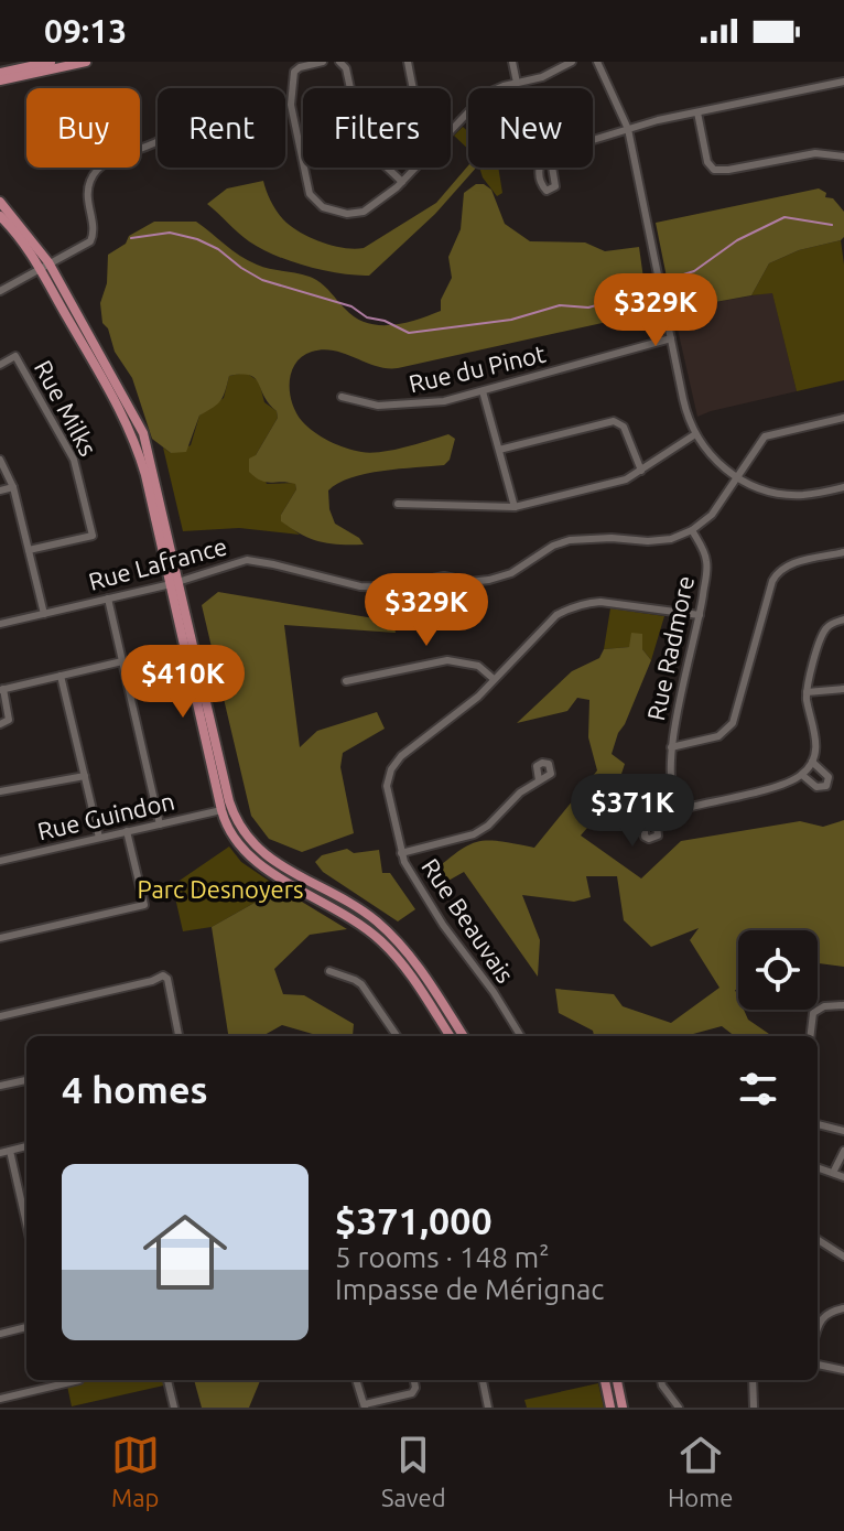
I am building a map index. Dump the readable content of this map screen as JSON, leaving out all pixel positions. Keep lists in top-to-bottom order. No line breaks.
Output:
{"streets":{"street":["Rue du Pinot","Rue Milks","Rue Lafrance","Rue Radmore","Rue Guindon","Rue Beauvais"]},"crossings":[["Rue Lafrance","Rue Radmore"],["Rue Radmore","Rue Beauvais"]],"parks":["Parc Desnoyers"],"page":{"status":"09:13","chip":["Buy","Rent","Filters","New"],"price":["$329K","$329K","$410K","$371K"],"heading":"4 homes","list":[{"name":"$371,000","note":"5 rooms · 148 m² · Impasse de Mérignac"}],"tabs":["Map","Saved","Home"]}}
